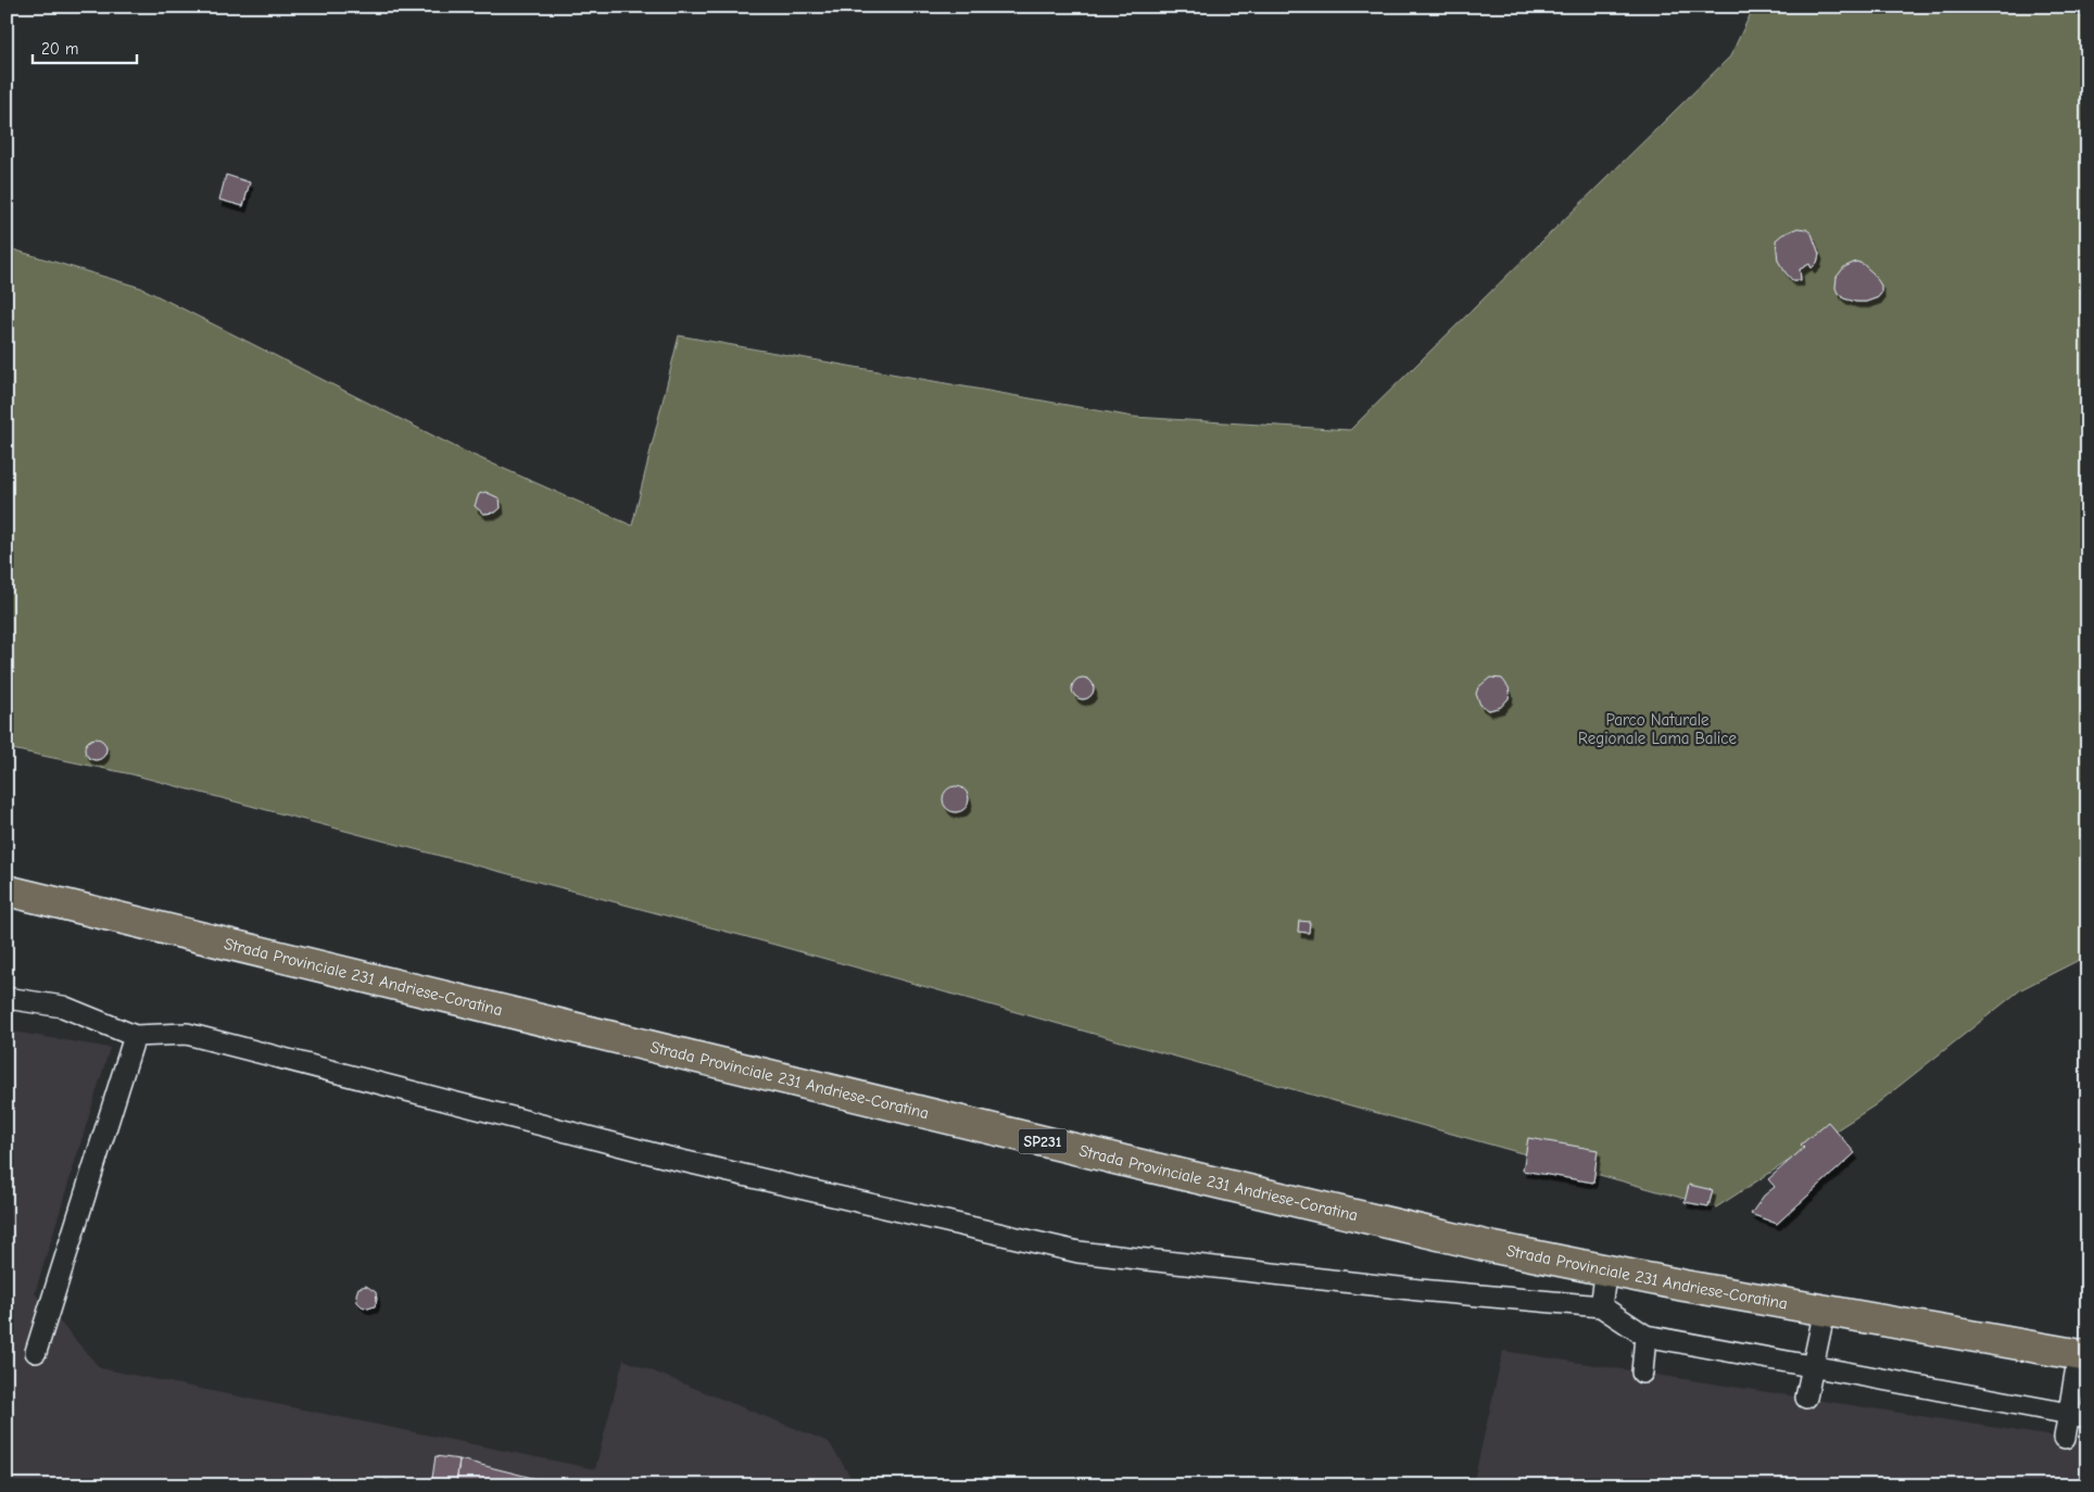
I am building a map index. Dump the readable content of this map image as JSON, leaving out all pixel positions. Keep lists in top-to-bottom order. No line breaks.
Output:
{"streets":{"main road":["Strada Provinciale 231 Andriese-Coratina","SP231"]},"parks":["Parco Naturale Regionale Lama Balice"],"scale_bar":"20 m"}
